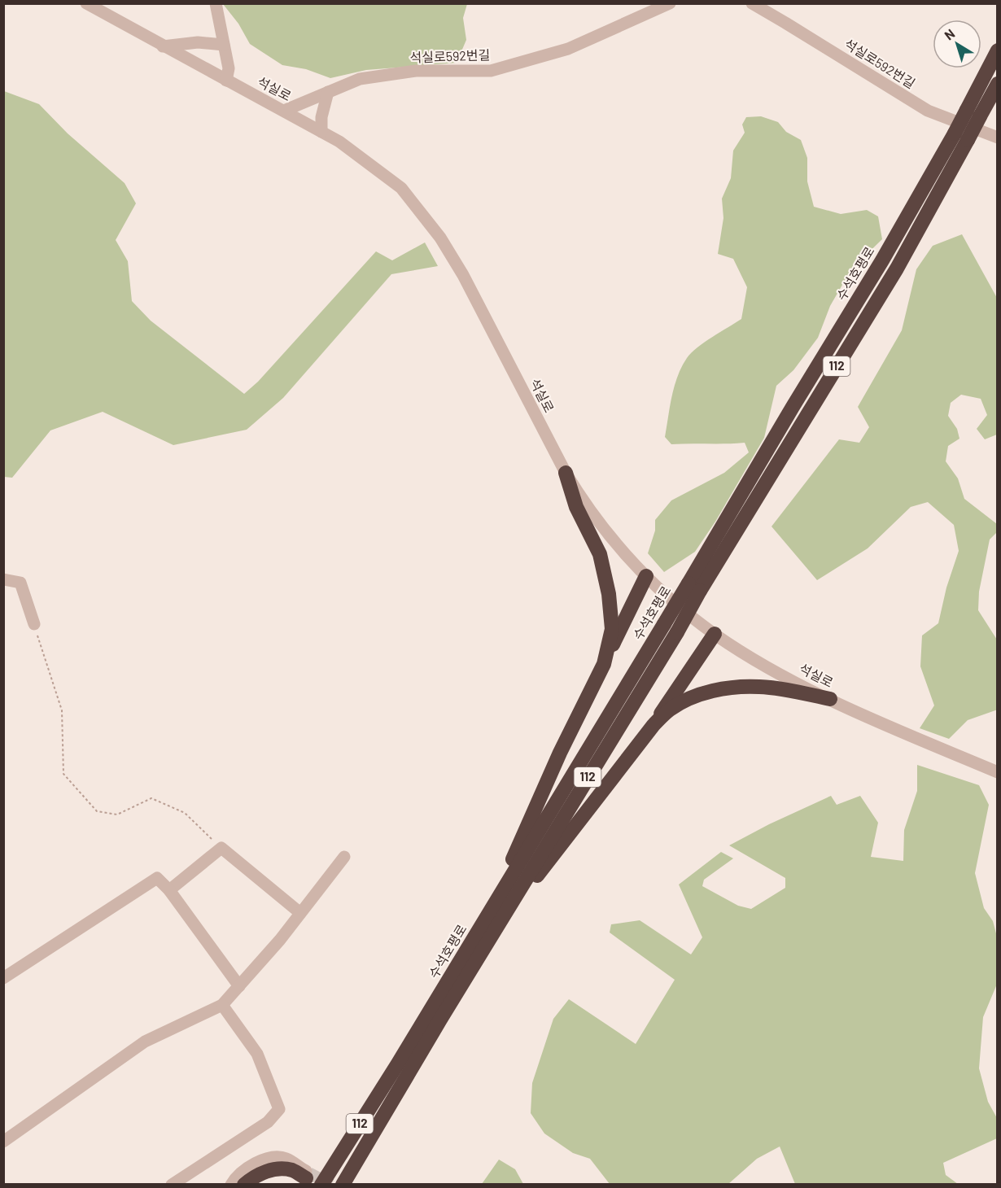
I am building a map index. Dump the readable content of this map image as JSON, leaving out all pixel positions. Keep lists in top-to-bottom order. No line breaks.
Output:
{"streets":{"highway":["수석호평로","112"],"street":["석실로592번길","석실로"]},"crossings":[["석실로592번길","석실로"]],"north":"top left"}
